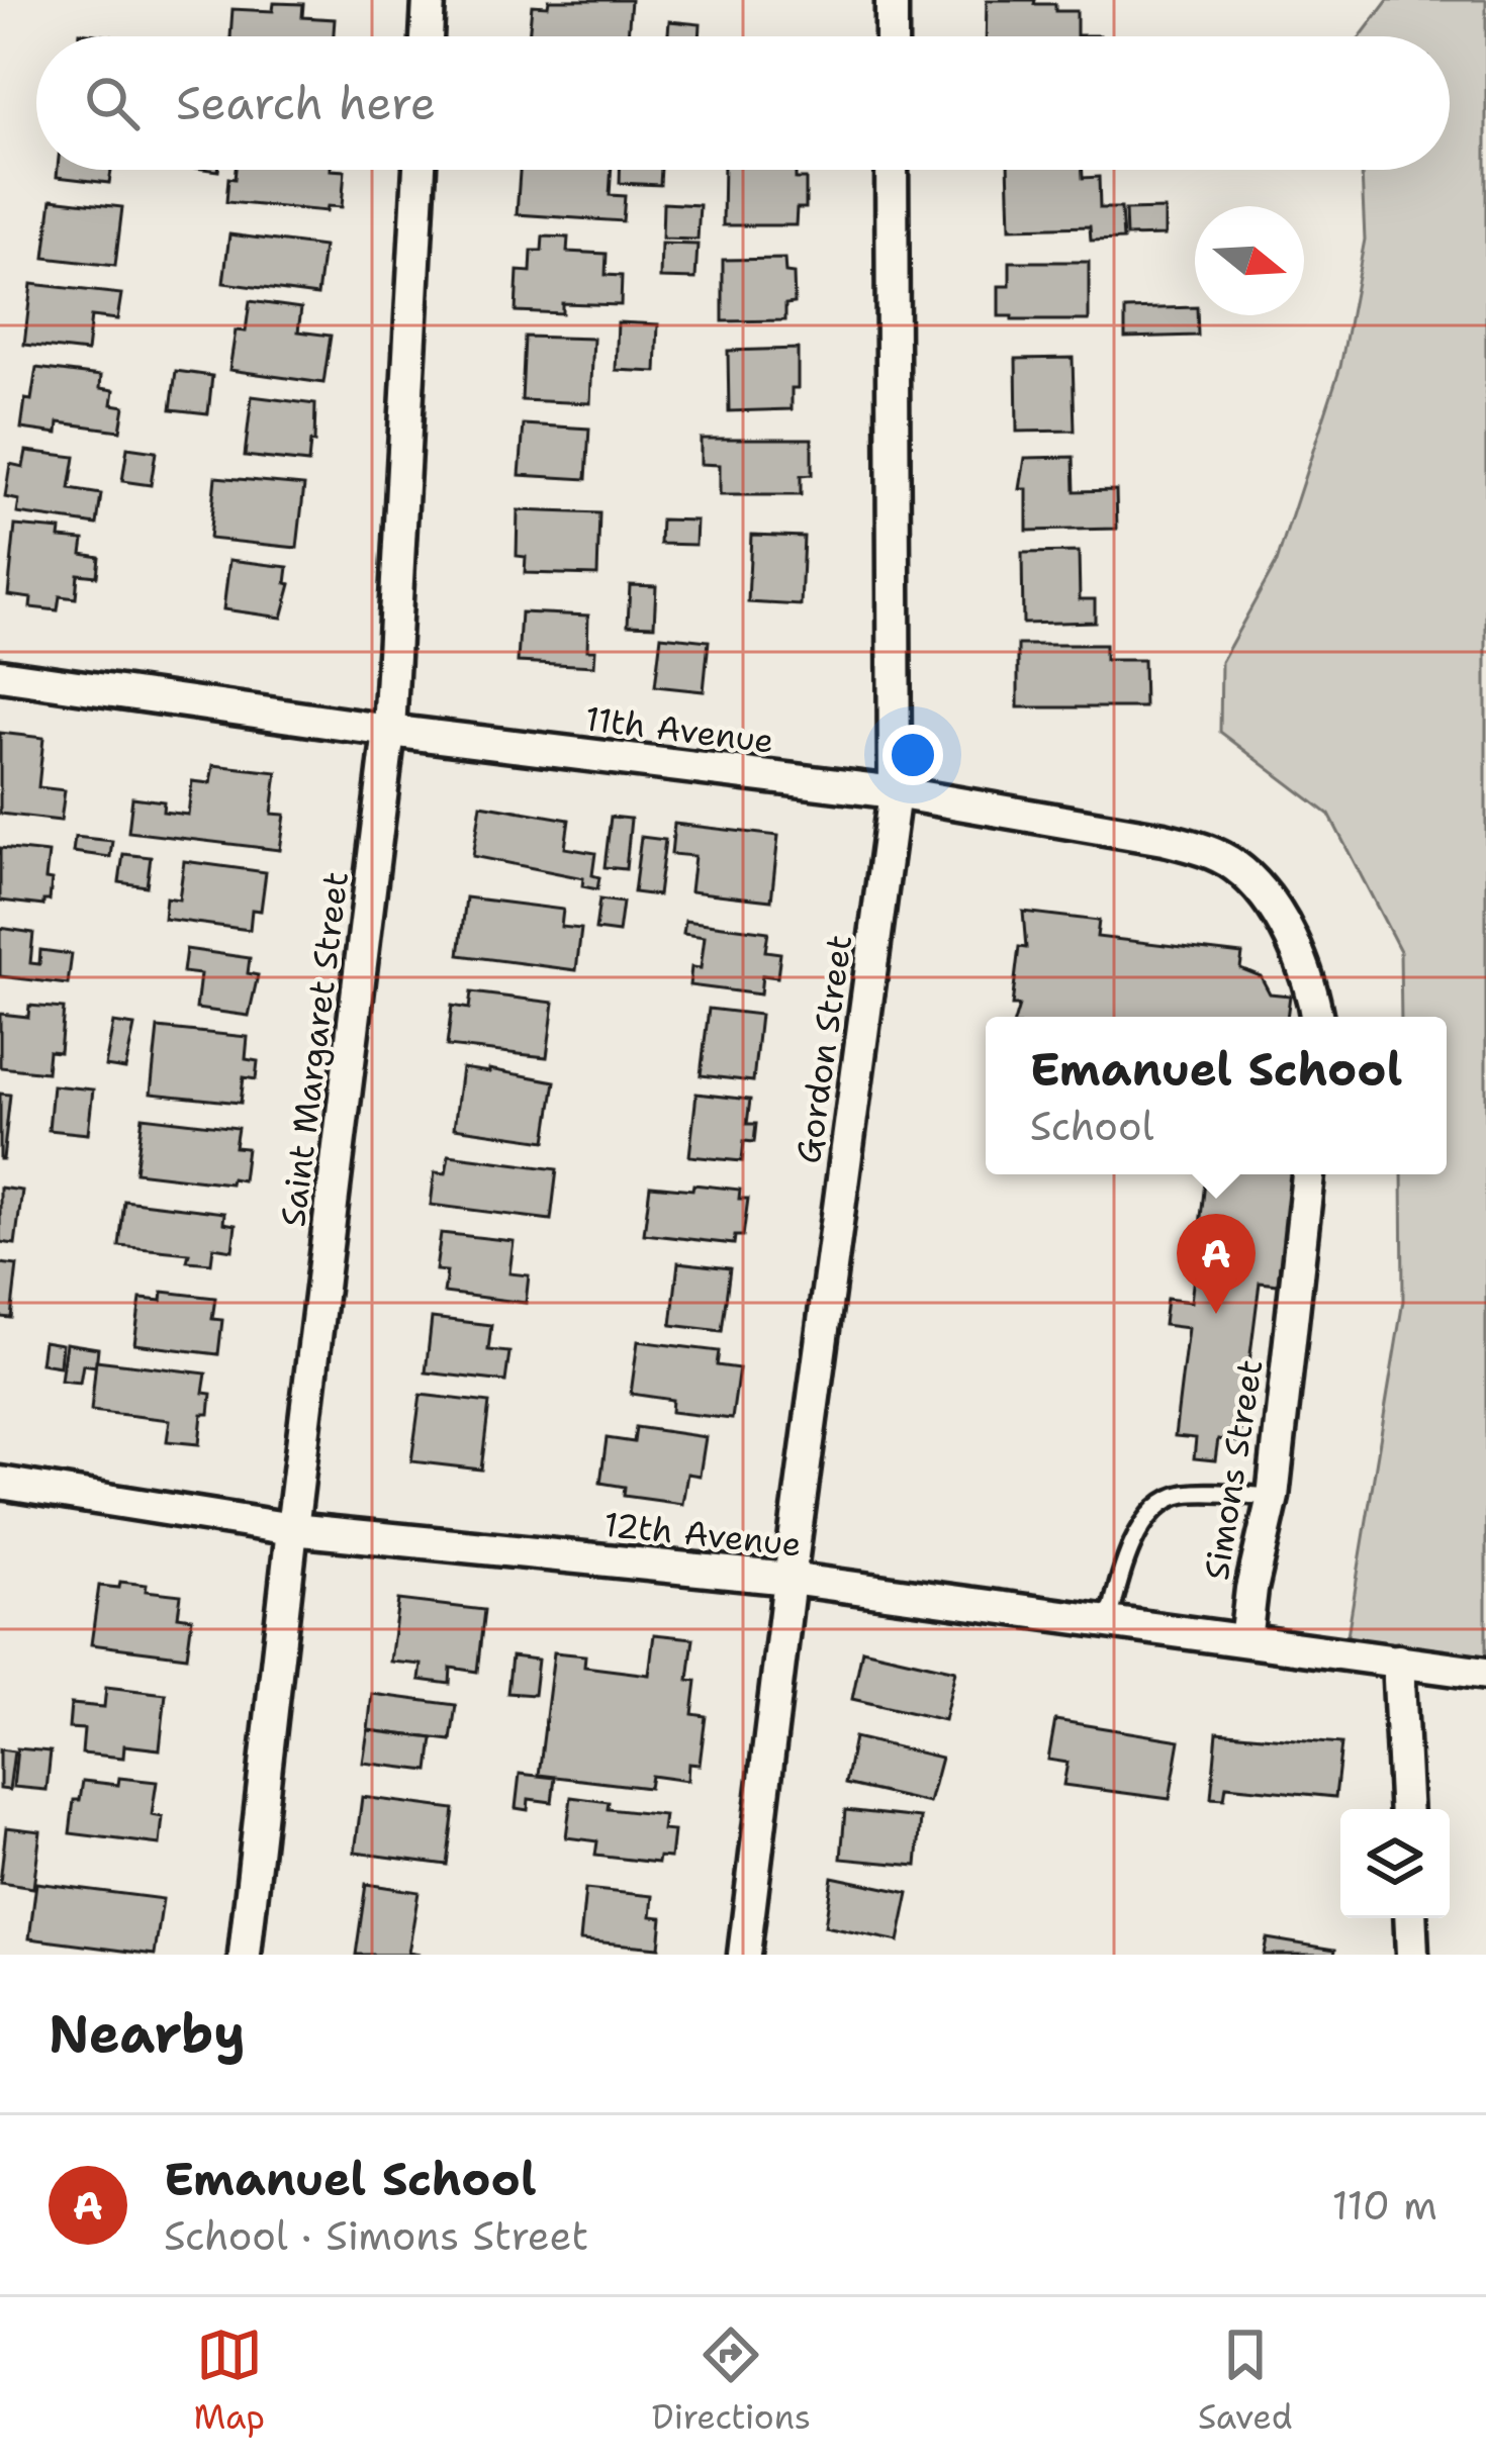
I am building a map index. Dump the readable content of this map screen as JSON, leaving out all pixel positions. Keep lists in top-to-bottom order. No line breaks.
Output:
{"streets":{"street":["11th Avenue","Saint Margaret Street","Gordon Street","Simons Street","12th Avenue"]},"crossings":[["11th Avenue","Saint Margaret Street"],["11th Avenue","Gordon Street"],["Saint Margaret Street","12th Avenue"],["Gordon Street","12th Avenue"],["Simons Street","12th Avenue"]],"north":"right","page":{"search":"Search here","popup":["Emanuel School","School"],"pins":"A","heading":"Nearby","list":[{"mark":"A","name":"Emanuel School","note":"School · Simons Street","value":"110 m"}],"nav":["Map","Directions","Saved"]}}
